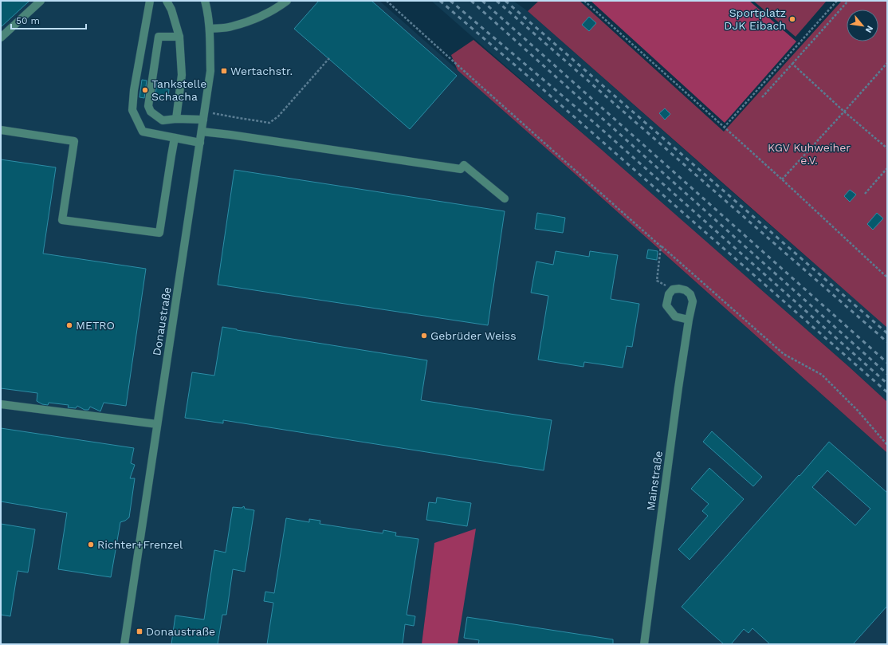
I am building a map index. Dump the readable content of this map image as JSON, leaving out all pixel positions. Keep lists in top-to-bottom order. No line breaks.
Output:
{"streets":{"street":["Donaustraße","Mainstraße"]},"parks":["KGV Kuhweiher e.V."],"places":{"other":["Sportplatz DJK Eibach","Tankstelle Schacha","METRO","Gebrüder Weiss","Richter+Frenzel"],"transit":["Wertachstr.","Donaustraße"]},"scale_bar":"50 m","north":"bottom right"}
